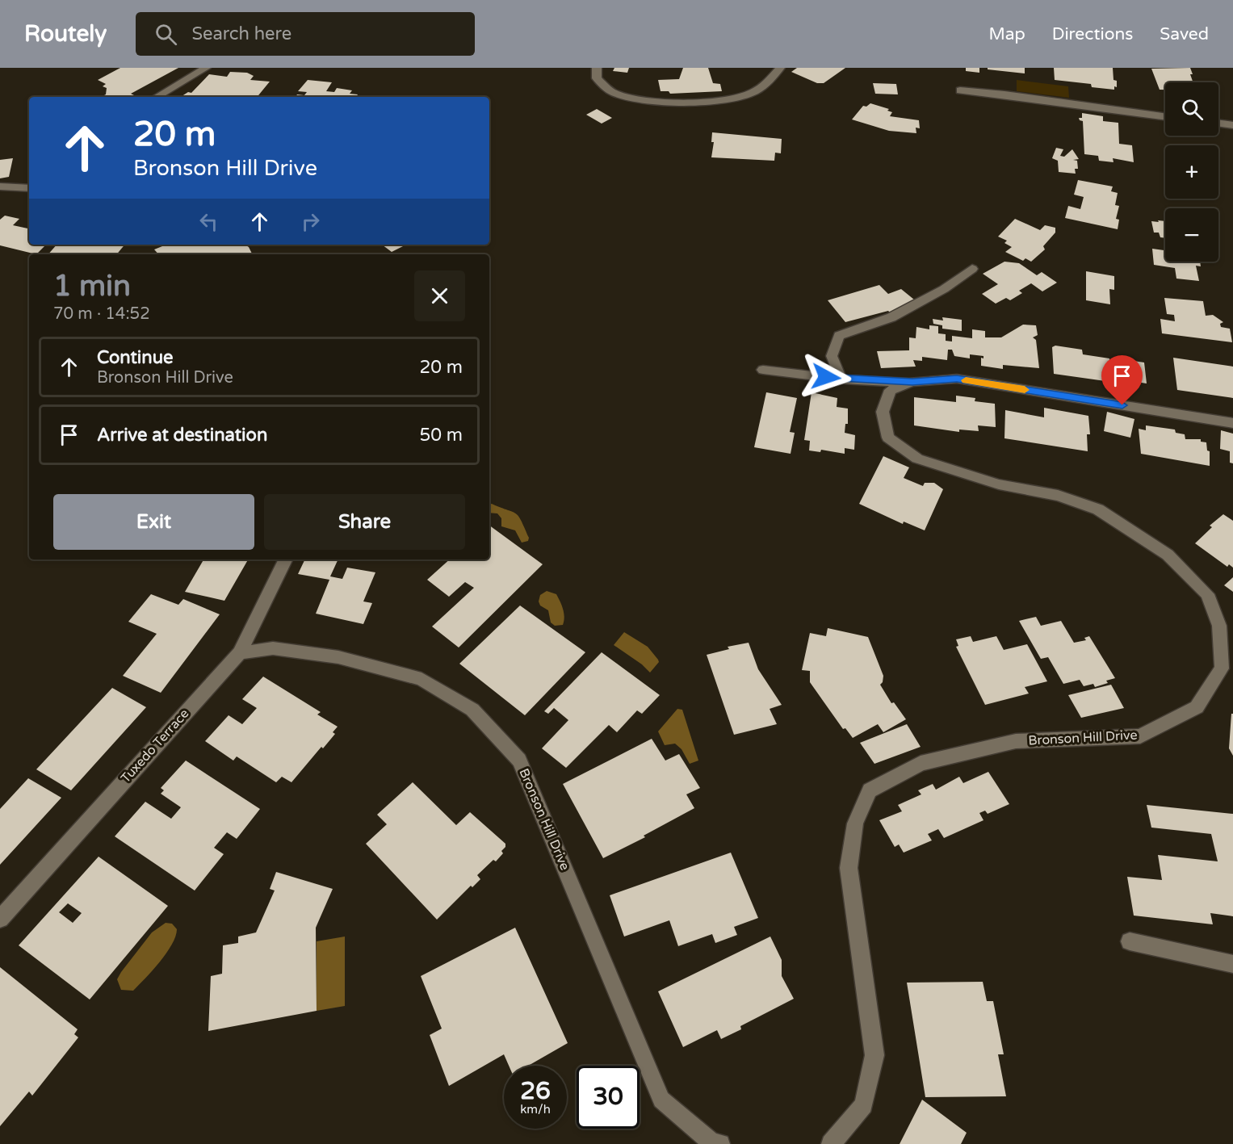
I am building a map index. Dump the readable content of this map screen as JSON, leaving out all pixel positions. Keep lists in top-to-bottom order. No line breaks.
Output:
{"streets":{"street":["Bronson Hill Drive","Tuxedo Terrace"]},"crossings":[["Bronson Hill Drive","Tuxedo Terrace"]],"page":{"header":"Routely","search":"Search here","nav":["Map","Directions","Saved"],"map_buttons":["+","−"],"turn":["20 m","Bronson Hill Drive"],"heading":["1 min","70 m · 14:52"],"list":[{"name":"Continue","note":"Bronson Hill Drive","value":"20 m"},{"name":"Arrive at destination","value":"50 m"}],"buttons":["Exit","Share"],"speed":"26 km/h","limit":"30"}}
